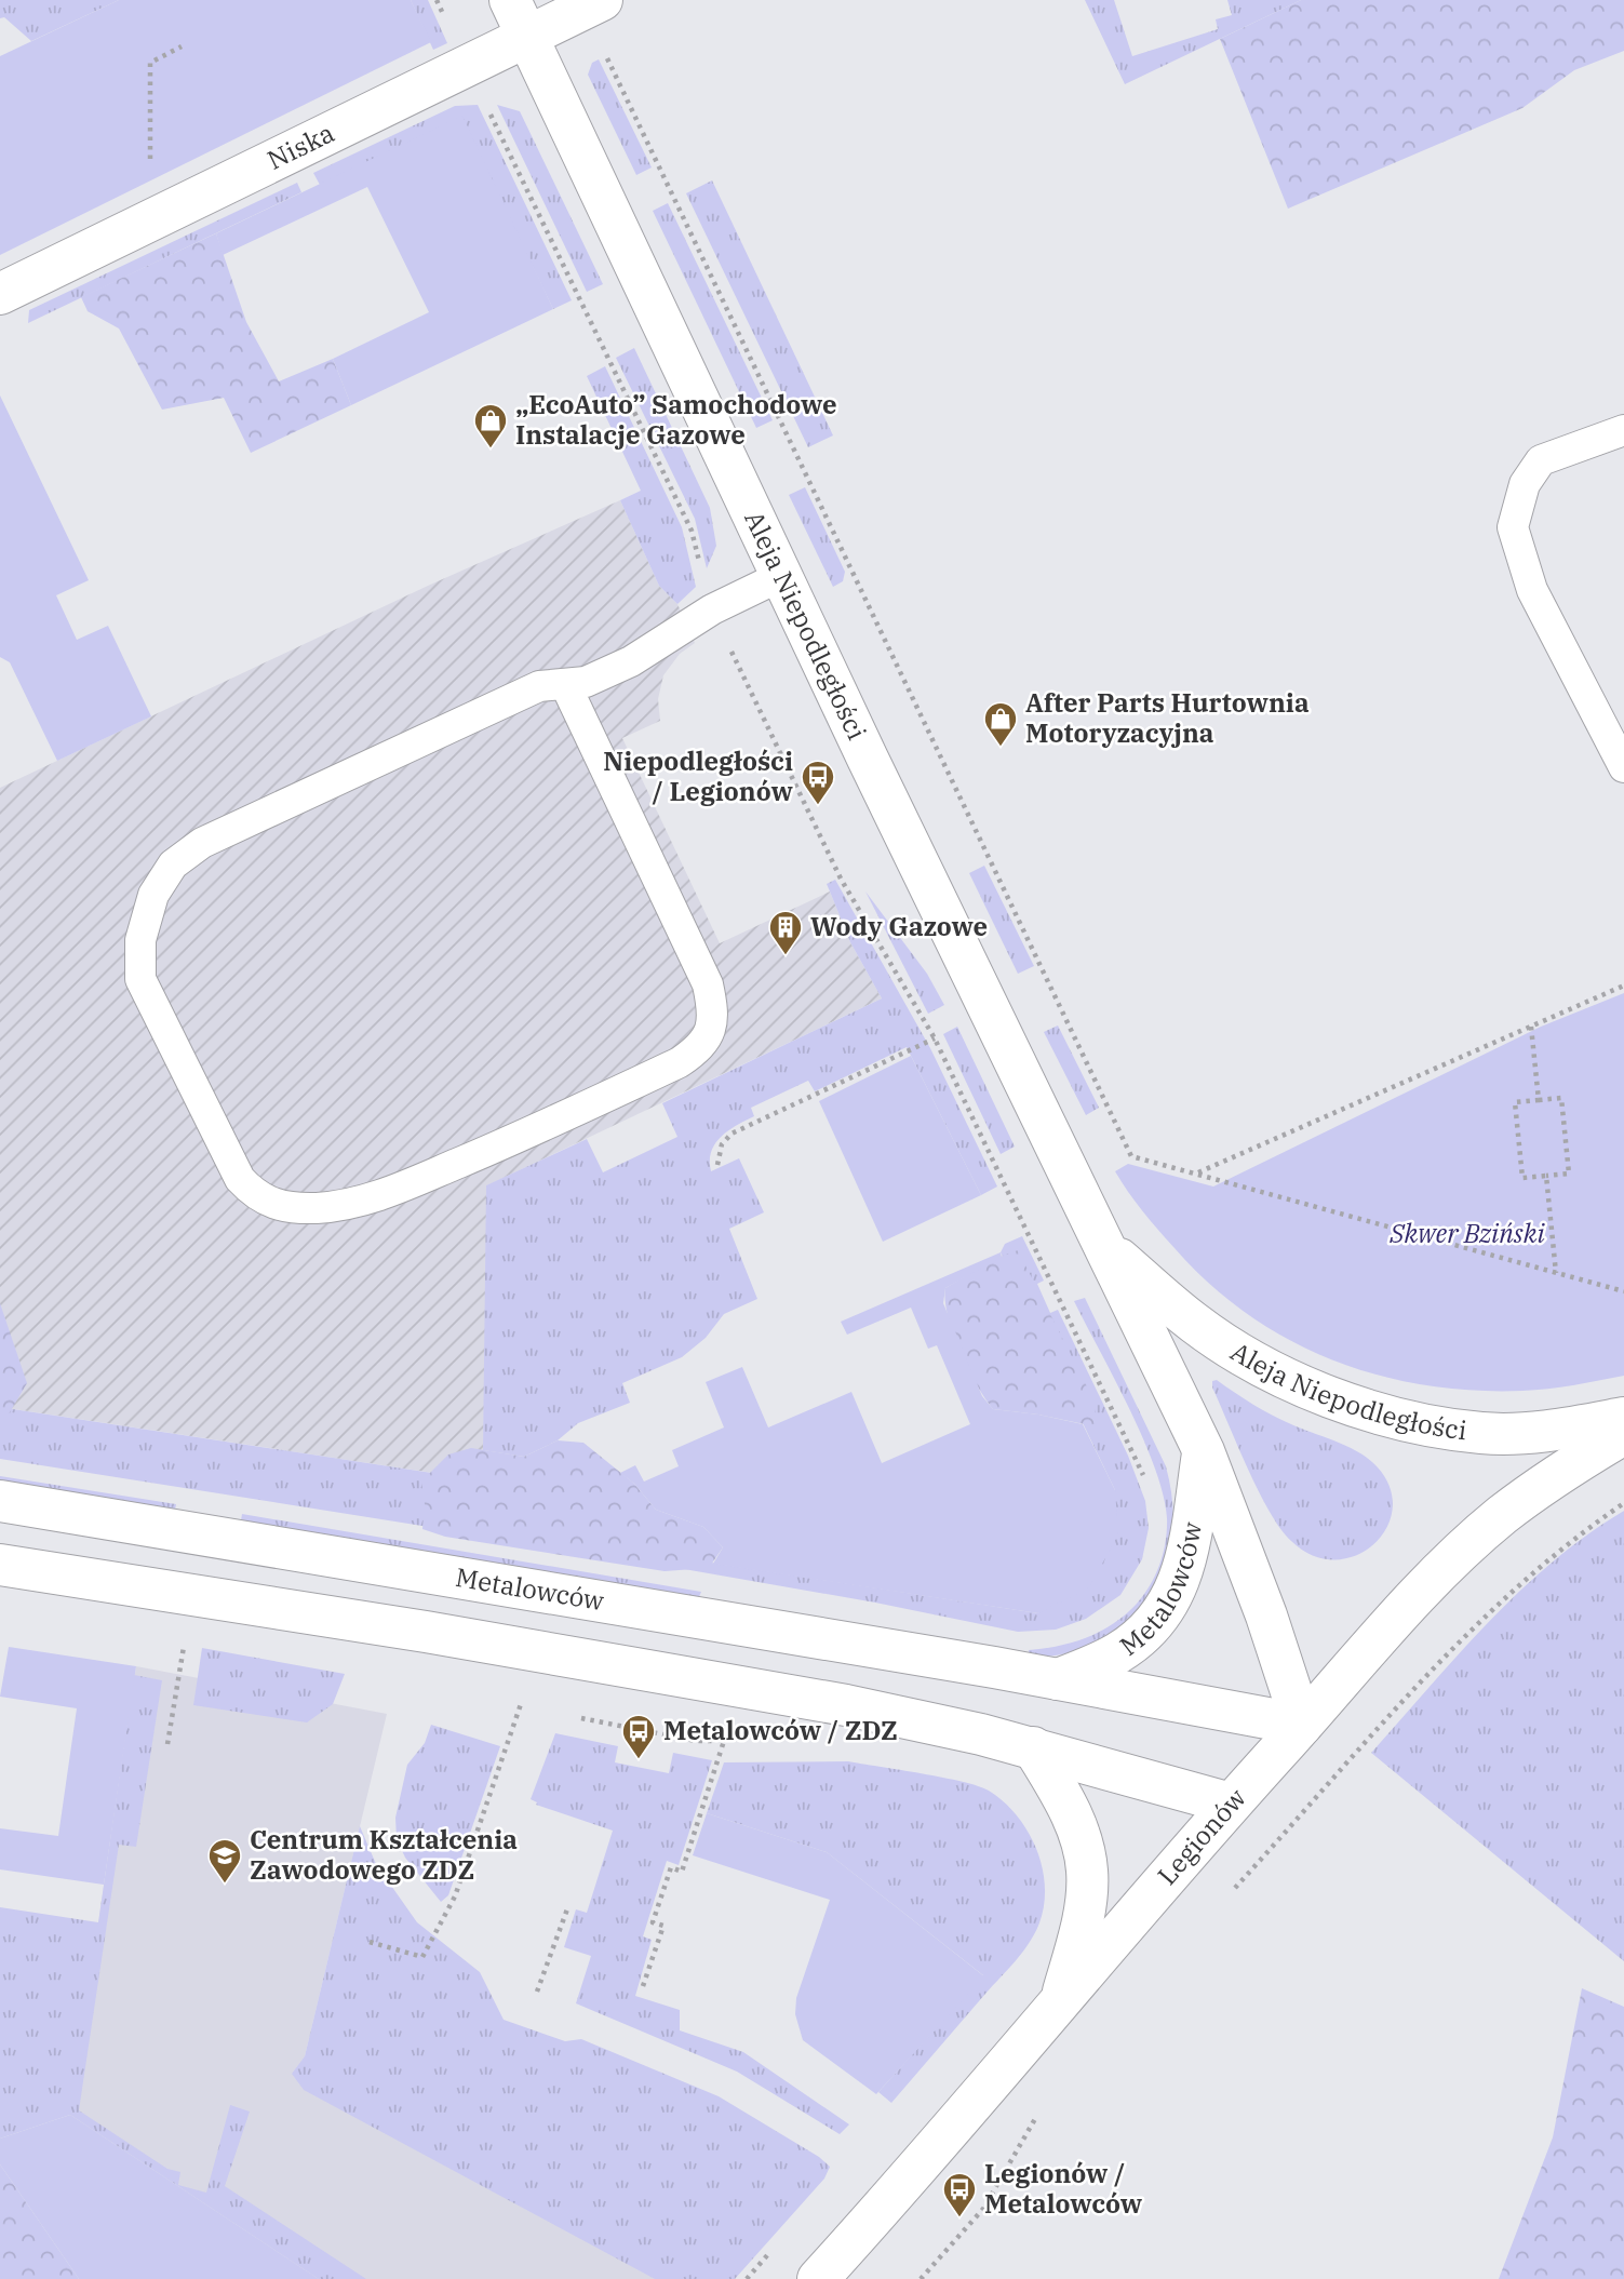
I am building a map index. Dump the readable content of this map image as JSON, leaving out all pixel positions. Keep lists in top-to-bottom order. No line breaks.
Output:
{"streets":{"street":["Niska","Aleja Niepodległości","Metalowców","Legionów"]},"crossings":[["Niska","Aleja Niepodległości"],["Aleja Niepodległości","Metalowców"],["Aleja Niepodległości","Legionów"],["Metalowców","Legionów"]],"parks":["Skwer Bziński"],"places":{"shop":["„EcoAuto” Samochodowe Instalacje Gazowe","After Parts Hurtownia Motoryzacyjna"],"bus stop":["Niepodległości / Legionów","Metalowców / ZDZ","Legionów / Metalowców"],"building":["Wody Gazowe"],"school or university":["Centrum Kształcenia Zawodowego ZDZ"]}}
